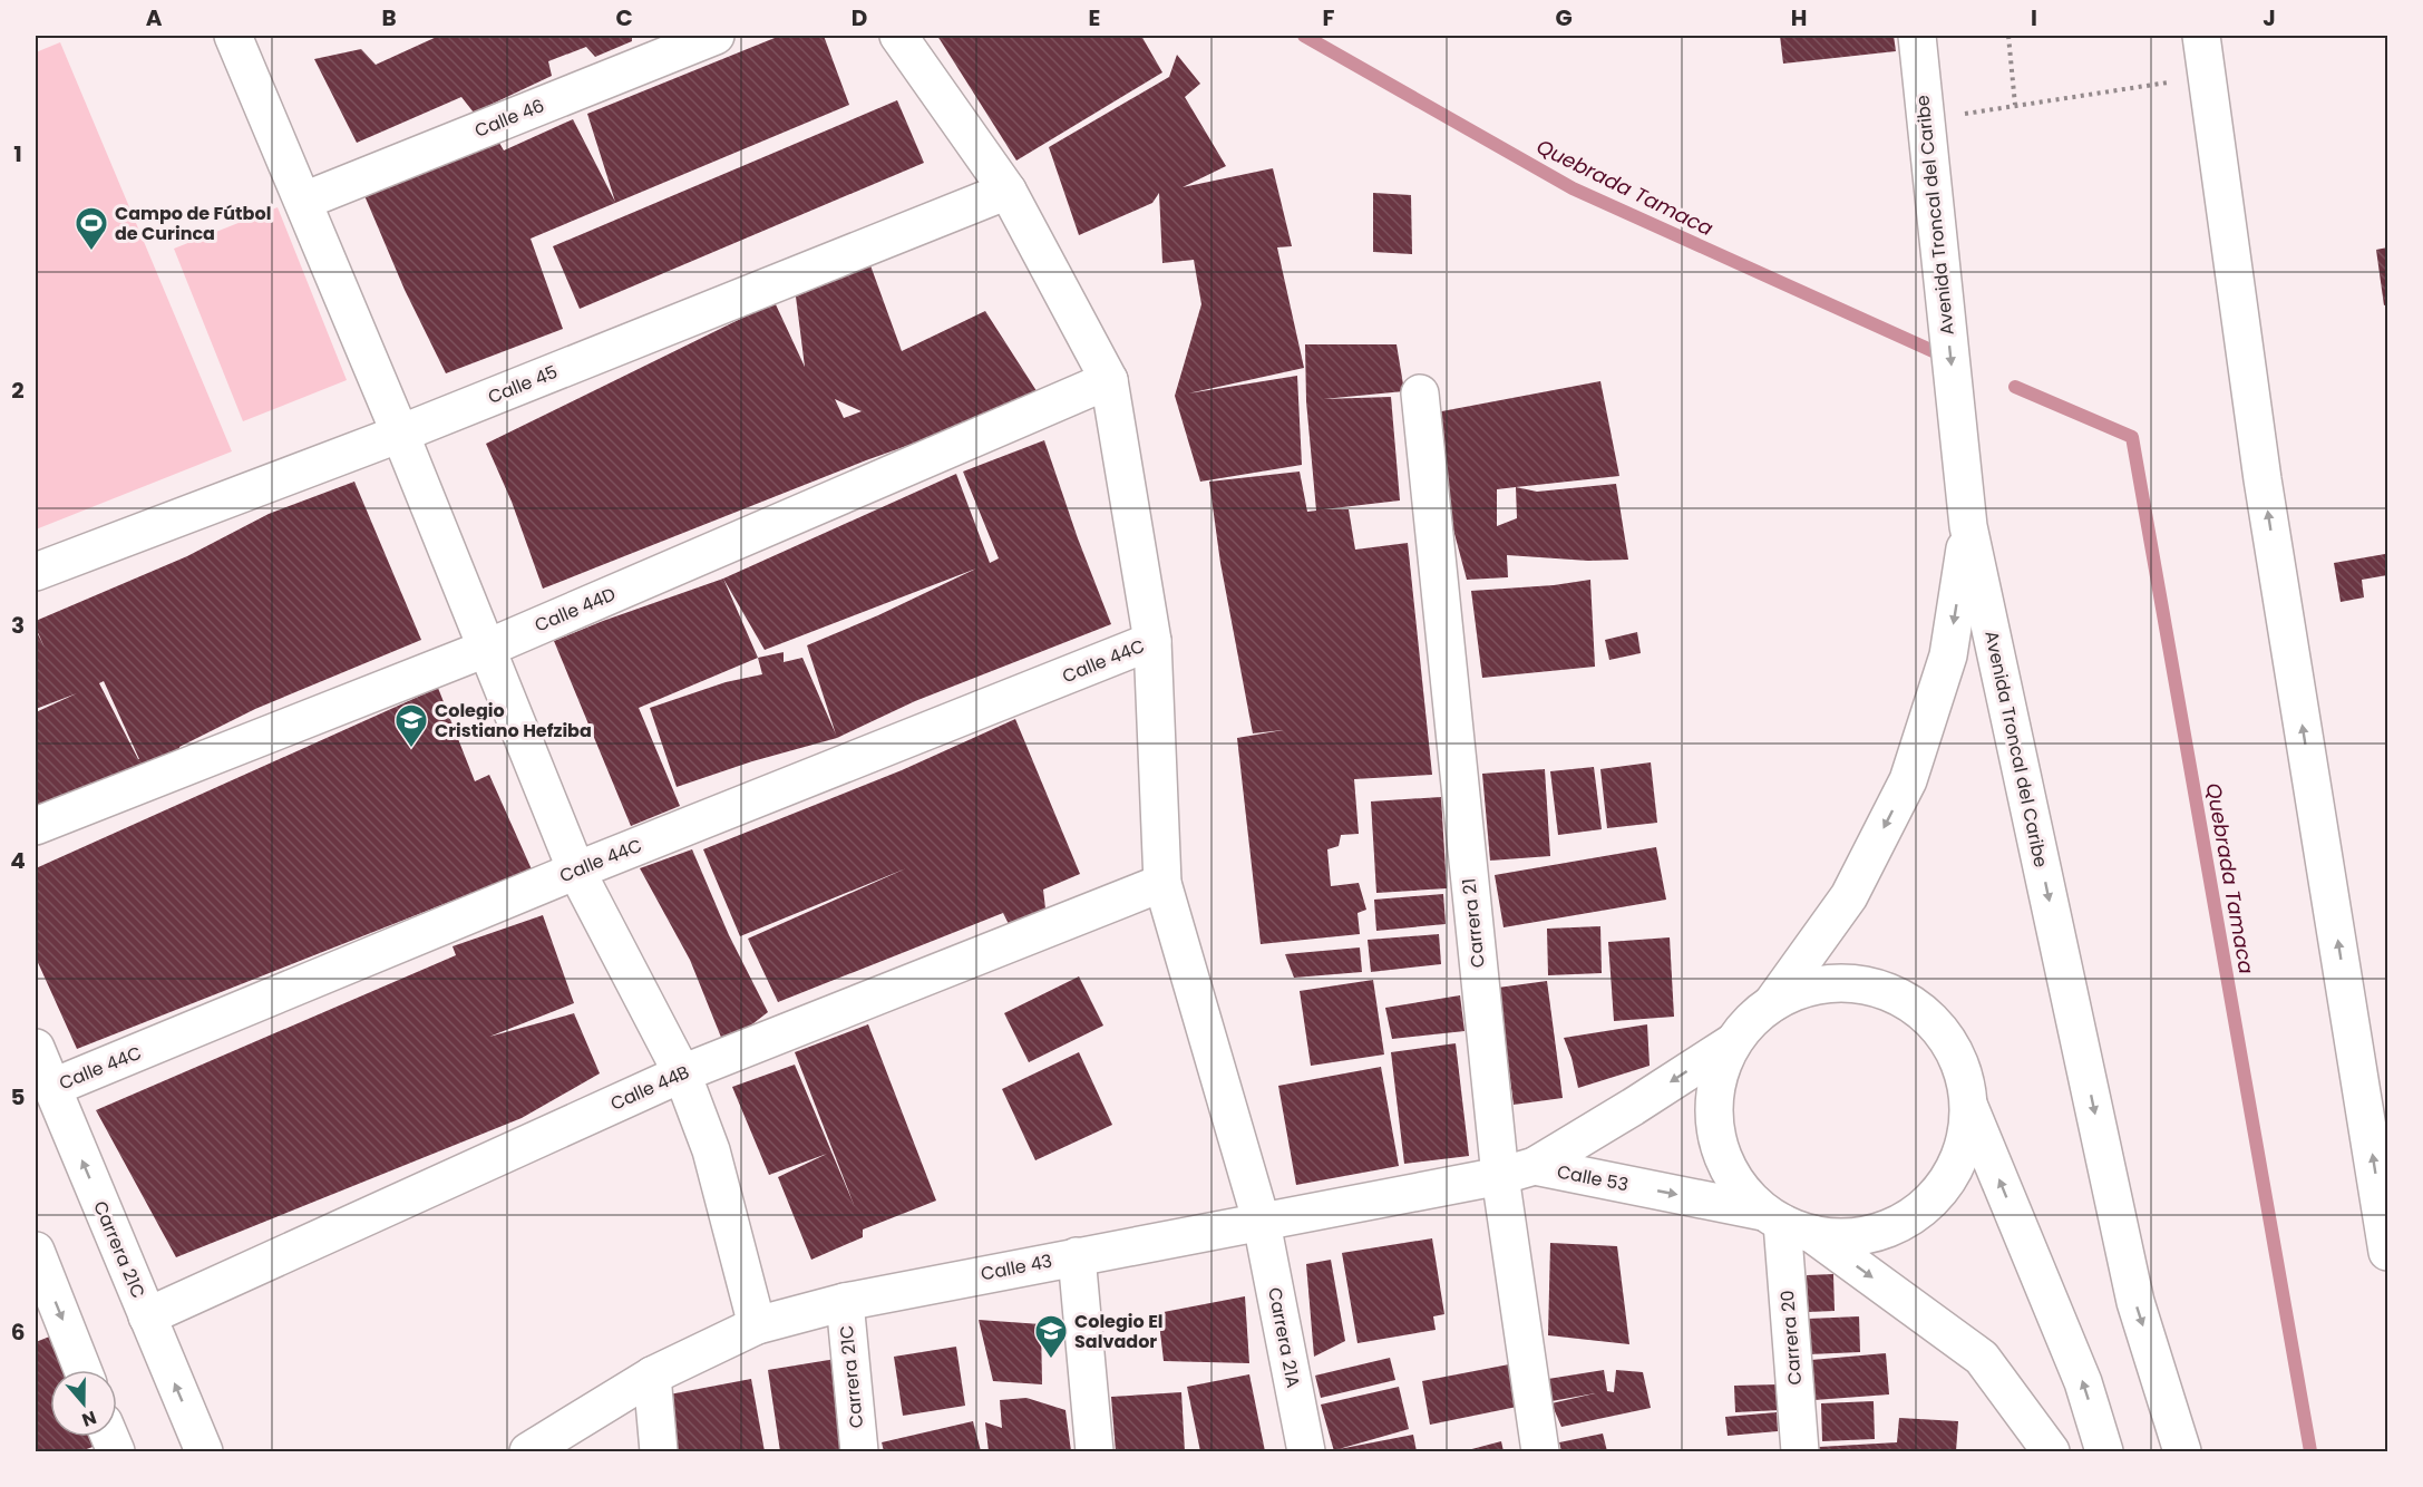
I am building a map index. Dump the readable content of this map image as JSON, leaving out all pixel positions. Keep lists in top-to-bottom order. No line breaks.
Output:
{"streets":{"main road":["Calle 46","Avenida Troncal del Caribe","Calle 45","Calle 44D","Calle 44C","Carrera 21","Calle 44B","Calle 53","Carrera 21C","Calle 43","Carrera 21A","Carrera 20"]},"crossings":[["Calle 45","Carrera 21A"],["Calle 44D","Carrera 21A"],["Calle 44C","Carrera 21C"],["Calle 44C","Carrera 21A"],["Carrera 21","Calle 43"],["Calle 44B","Carrera 21C"],["Calle 44B","Carrera 21A"],["Calle 53","Calle 43"],["Calle 53","Carrera 20"],["Carrera 21C","Calle 43"],["Calle 43","Carrera 21A"]],"water":["Quebrada Tamaca"],"places":{"sports":["Campo de Fútbol de Curinca"],"school or university":["Colegio Cristiano Hefziba","Colegio El Salvador"]},"north":"bottom","grid":{"columns":["A","B","C","D","E","F","G","H","I","J"],"rows":["1","2","3","4","5","6"]}}
